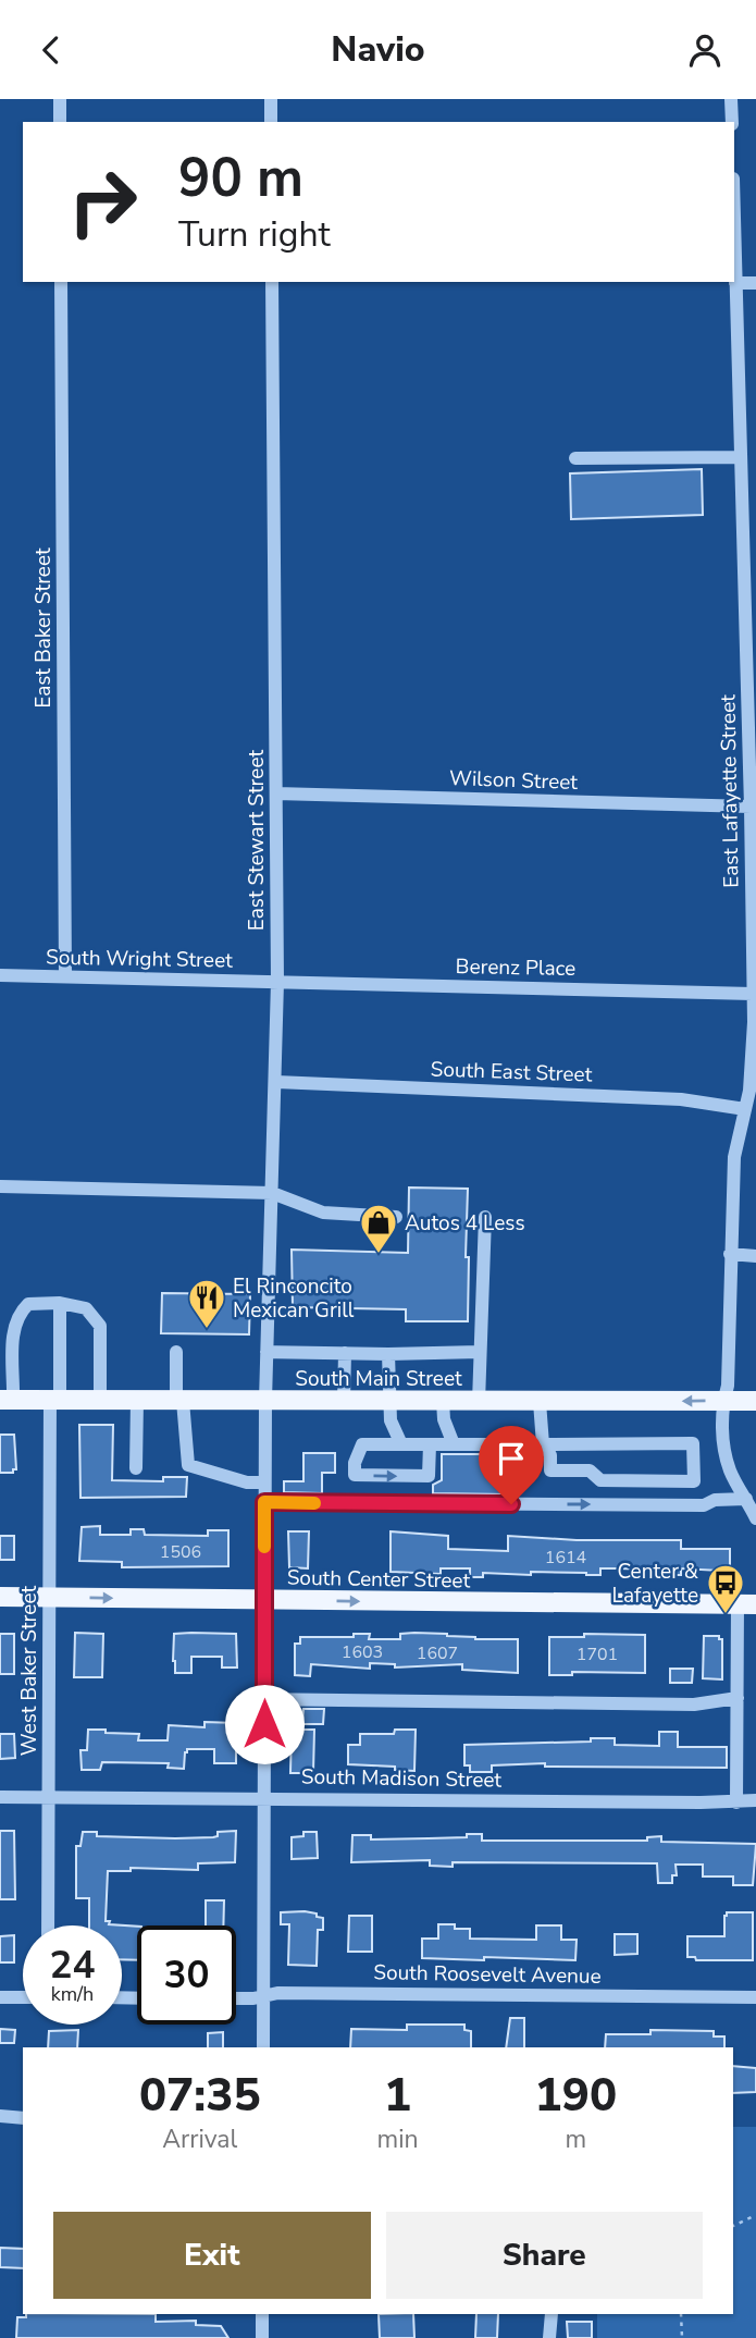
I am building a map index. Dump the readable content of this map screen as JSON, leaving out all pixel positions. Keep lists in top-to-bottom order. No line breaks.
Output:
{"streets":{"main road":["South Main Street","South Center Street"],"street":["East Baker Street","Wilson Street","East Lafayette Street","East Stewart Street","South Wright Street","Berenz Place","South East Street","West Baker Street","South Madison Street","South Roosevelt Avenue"]},"crossings":[["East Baker Street","South Wright Street"],["Wilson Street","East Lafayette Street"],["Wilson Street","East Stewart Street"],["East Lafayette Street","Berenz Place"],["East Lafayette Street","South East Street"],["East Lafayette Street","South Main Street"],["East Stewart Street","South Wright Street"],["East Stewart Street","Berenz Place"],["East Stewart Street","South East Street"],["East Stewart Street","South Main Street"],["East Stewart Street","South Center Street"],["East Stewart Street","South Madison Street"],["East Stewart Street","South Roosevelt Avenue"],["South Wright Street","Berenz Place"],["South Main Street","West Baker Street"],["South Center Street","West Baker Street"],["West Baker Street","South Madison Street"]],"one_way":["South Center Street"],"places":{"shop":["Autos 4 Less"],"restaurant":["El Rinconcito Mexican Grill"],"bus stop":["Center & Lafayette"]},"house_numbers":["1506","1614","1603","1607","1701"],"page":{"header":"Navio","turn":["90 m","Turn right"],"speed":"24 km/h","limit":"30","eta":["07:35","Arrival","1","min","190","m"],"buttons":["Exit","Share"]}}
